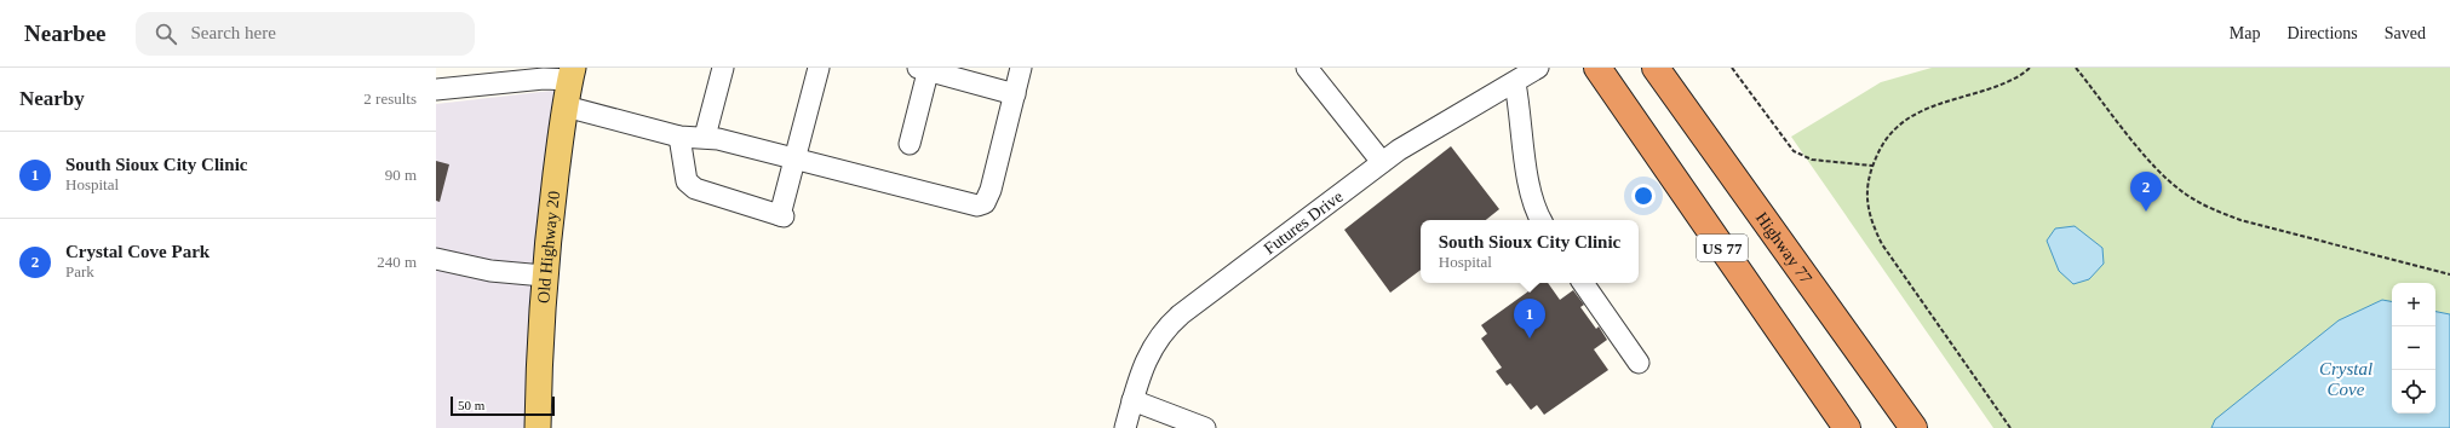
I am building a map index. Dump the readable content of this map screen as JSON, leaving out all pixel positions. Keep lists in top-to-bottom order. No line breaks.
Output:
{"streets":{"highway":["US 77","Highway 77"],"main road":["Old Highway 20"],"street":["Futures Drive"]},"water":["Crystal Cove"],"scale_bar":"50 m","page":{"header":"Nearbee","search":"Search here","nav":["Map","Directions","Saved"],"heading":["Nearby","2 results"],"list":[{"mark":"1","name":"South Sioux City Clinic","note":"Hospital","value":"90 m"},{"mark":"2","name":"Crystal Cove Park","note":"Park","value":"240 m"}],"pins":["2","1"],"popup":["South Sioux City Clinic","Hospital"],"map_buttons":["+","−"],"scale":"50 m"}}
